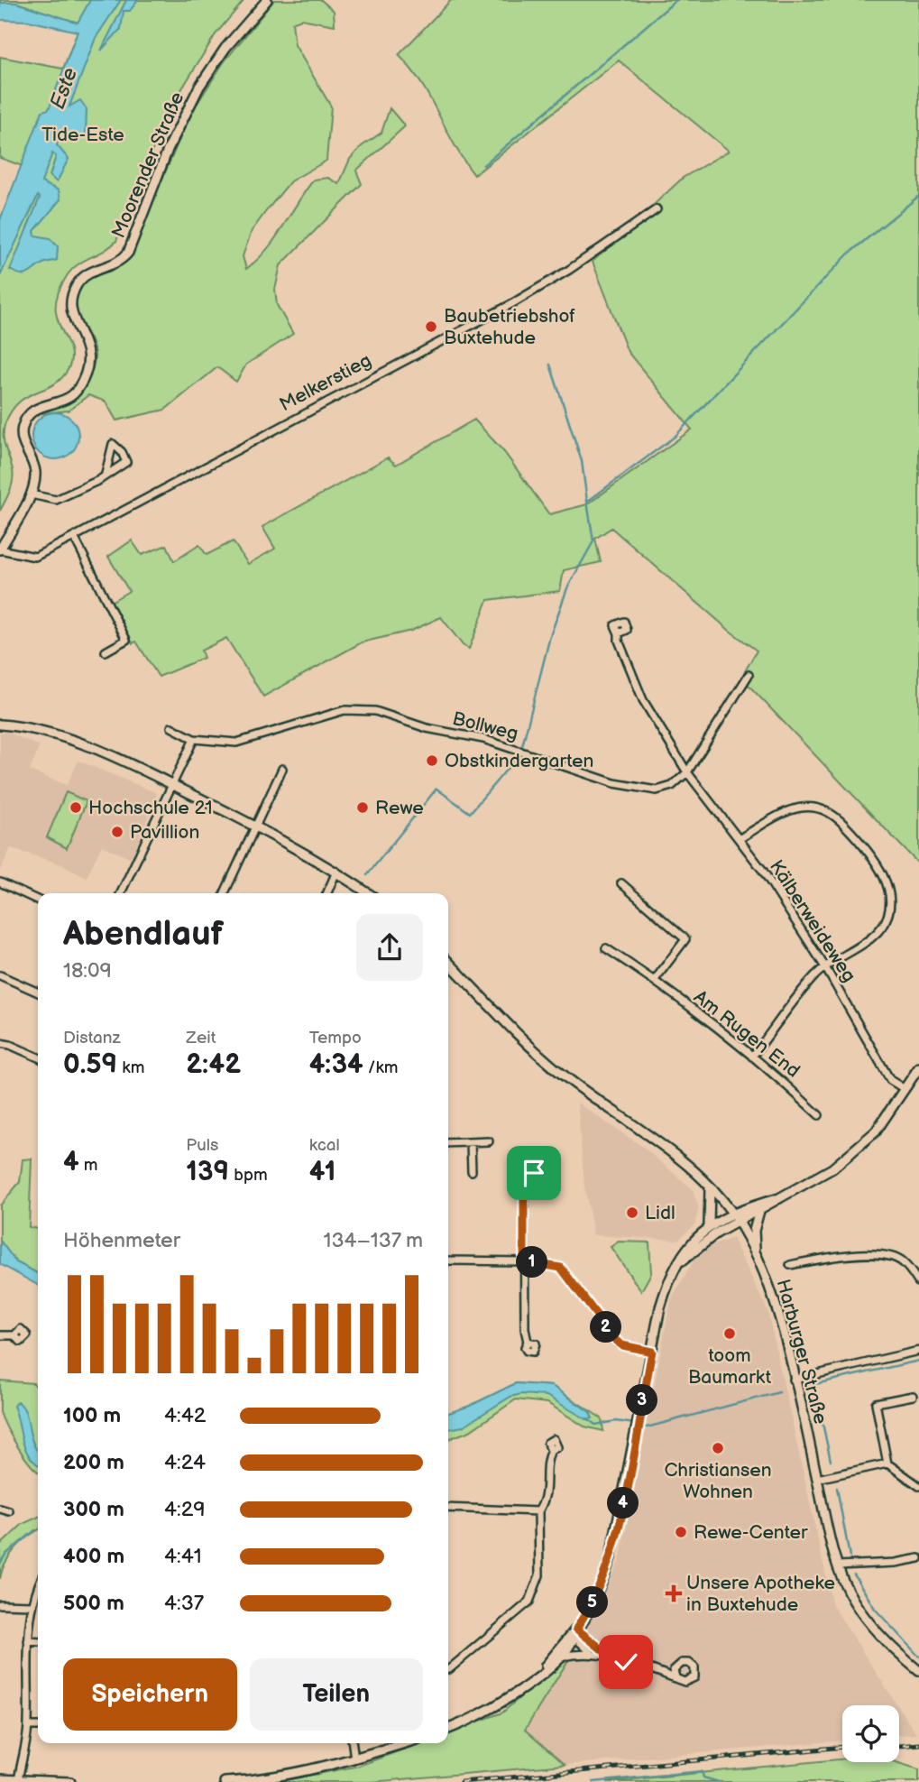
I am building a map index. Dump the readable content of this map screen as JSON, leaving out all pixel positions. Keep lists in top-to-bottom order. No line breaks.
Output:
{"streets":{"street":["Moorender Straße","Melkerstieg","Bollweg","Kälberweideweg","Am Rugen End","Harburger Straße"]},"crossings":[["Moorender Straße","Melkerstieg"],["Bollweg","Kälberweideweg"]],"water":["Este"],"parks":["Tide-Este"],"places":{"other":["Baubetriebshof Buxtehude","Obstkindergarten","Hochschule 21","Rewe","Pavillion","Lidl","toom Baumarkt","Christiansen Wohnen","Rewe-Center"],"health":["Unsere Apotheke in Buxtehude"]},"page":{"heading":["Abendlauf","18:09"],"stats":[["Distanz","0.59 km"],["Zeit","2:42"],["Tempo","4:34 /km"],["4 m"],["Puls","139 bpm"],["kcal","41"]],"chart":["Höhenmeter","134–137 m"],"pins":["1","2","3","4","5"],"list":[{"name":"100 m","note":"4:42"},{"name":"200 m","note":"4:24"},{"name":"300 m","note":"4:29"},{"name":"400 m","note":"4:41"},{"name":"500 m","note":"4:37"}],"buttons":["Speichern","Teilen"]}}
